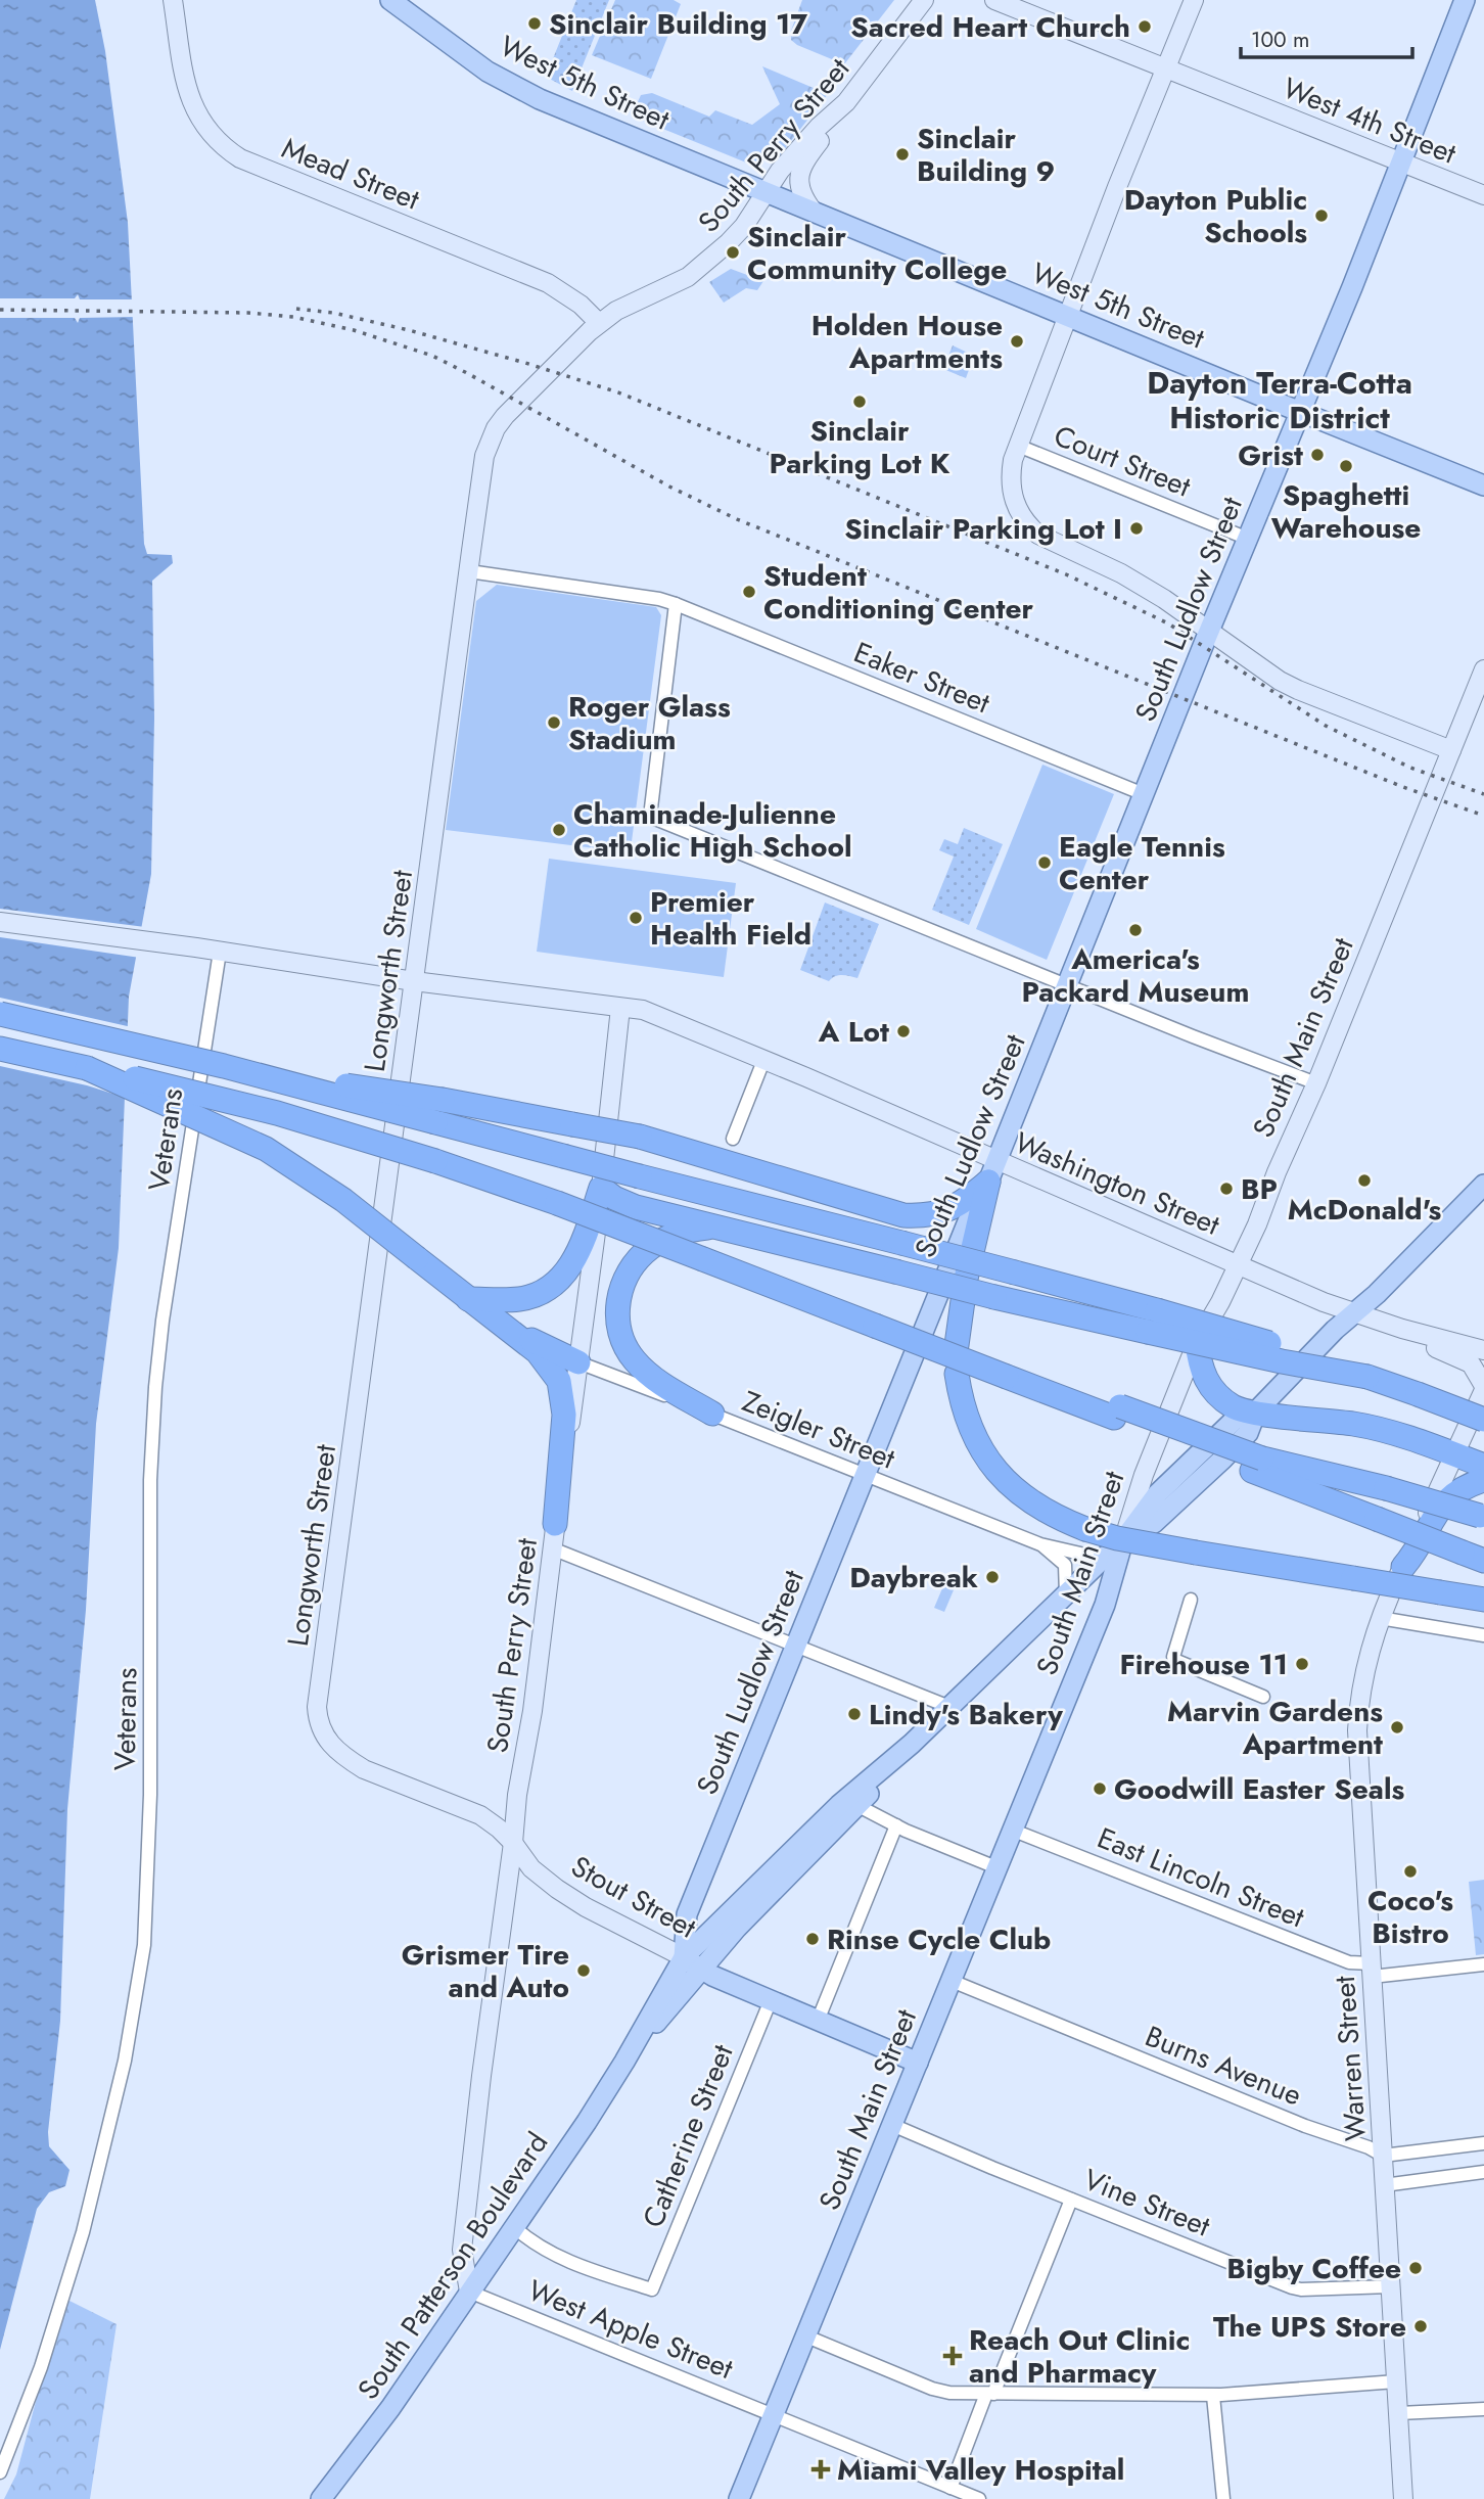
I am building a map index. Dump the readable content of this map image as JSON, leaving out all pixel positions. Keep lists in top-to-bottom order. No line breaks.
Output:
{"streets":{"main road":["West 5th Street","South Ludlow Street","South Main Street","Stout Street","South Patterson Boulevard"],"street":["West 4th Street","South Perry Street","Mead Street","Court Street","Eaker Street","Longworth Street","Veterans","Washington Street","Zeigler Street","East Lincoln Street","Warren Street","Burns Avenue","Catherine Street","Vine Street","West Apple Street"]},"crossings":[["West 5th Street","South Perry Street"],["West 5th Street","South Ludlow Street"],["West 4th Street","South Ludlow Street"],["South Perry Street","Longworth Street"],["South Perry Street","Washington Street"],["South Perry Street","Zeigler Street"],["South Perry Street","Stout Street"],["South Perry Street","South Patterson Boulevard"],["South Perry Street","West Apple Street"],["Mead Street","Longworth Street"],["Court Street","South Ludlow Street"],["South Ludlow Street","Eaker Street"],["South Ludlow Street","Washington Street"],["South Ludlow Street","Zeigler Street"],["South Ludlow Street","Stout Street"],["South Ludlow Street","South Patterson Boulevard"],["Eaker Street","Longworth Street"],["Longworth Street","Washington Street"],["Longworth Street","Stout Street"],["South Main Street","Washington Street"],["South Main Street","East Lincoln Street"],["South Main Street","Stout Street"],["South Main Street","Burns Avenue"],["South Main Street","Vine Street"],["South Main Street","South Patterson Boulevard"],["South Main Street","West Apple Street"],["Veterans","Washington Street"],["Washington Street","South Patterson Boulevard"],["Zeigler Street","South Patterson Boulevard"],["East Lincoln Street","Warren Street"],["Stout Street","Catherine Street"],["Stout Street","South Patterson Boulevard"],["Warren Street","Burns Avenue"],["Warren Street","Vine Street"],["Catherine Street","South Patterson Boulevard"],["South Patterson Boulevard","West Apple Street"]],"districts":["Dayton Terra-Cotta Historic District"],"places":{"other":["Sinclair Building 17","Sacred Heart Church","Sinclair Building 9","Dayton Public Schools","Sinclair Community College","Holden House Apartments","Sinclair Parking Lot K","Grist","Spaghetti Warehouse","Sinclair Parking Lot I","Student Conditioning Center","Roger Glass Stadium","Chaminade-Julienne Catholic High School","Eagle Tennis Center","Premier Health Field","America's Packard Museum","A Lot","McDonald's","BP","Daybreak","Firehouse 11","Lindy's Bakery","Marvin Gardens Apartment","Goodwill Easter Seals","Coco's Bistro","Rinse Cycle Club","Grismer Tire and Auto","Bigby Coffee","The UPS Store"],"health":["Reach Out Clinic and Pharmacy","Miami Valley Hospital"]},"scale_bar":"100 m"}
